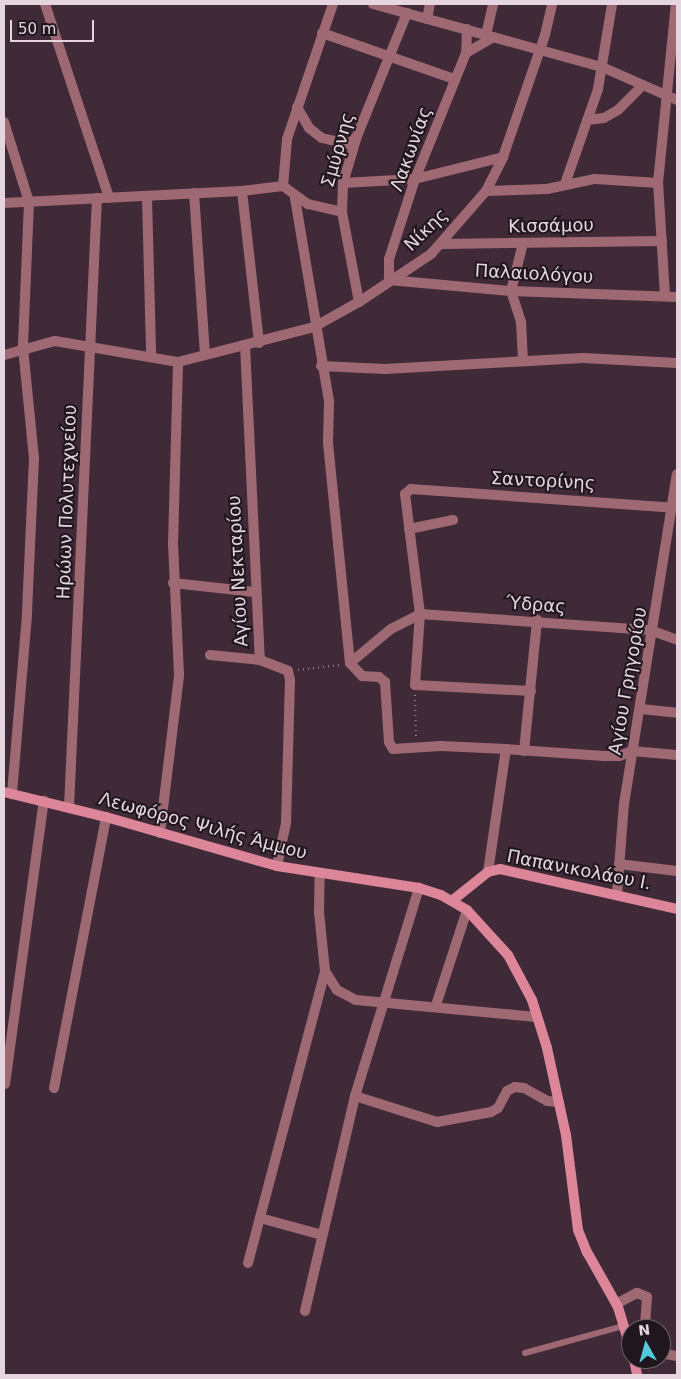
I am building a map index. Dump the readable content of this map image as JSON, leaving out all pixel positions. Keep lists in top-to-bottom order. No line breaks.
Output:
{"streets":{"street":["Λακωνίας","Σμύρνης","Κισσάμου","Νίκης","Παλαιολόγου","Σαντορίνης","Ηρώων Πολυτεχνείου","Αγίου Νεκταρίου","Ύδρας","Αγίου Γρηγορίου","Λεωφόρος Ψιλής Άμμου","Παπανικολάου Ι."]},"crossings":[["Λακωνίας","Νίκης"],["Λακωνίας","Παλαιολόγου"],["Σμύρνης","Νίκης"],["Κισσάμου","Νίκης"],["Νίκης","Παλαιολόγου"],["Νίκης","Αγίου Νεκταρίου"],["Σαντορίνης","Αγίου Γρηγορίου"],["Ηρώων Πολυτεχνείου","Λεωφόρος Ψιλής Άμμου"],["Ύδρας","Αγίου Γρηγορίου"],["Αγίου Γρηγορίου","Παπανικολάου Ι."],["Λεωφόρος Ψιλής Άμμου","Παπανικολάου Ι."]],"scale_bar":"50 m","north":"top"}
